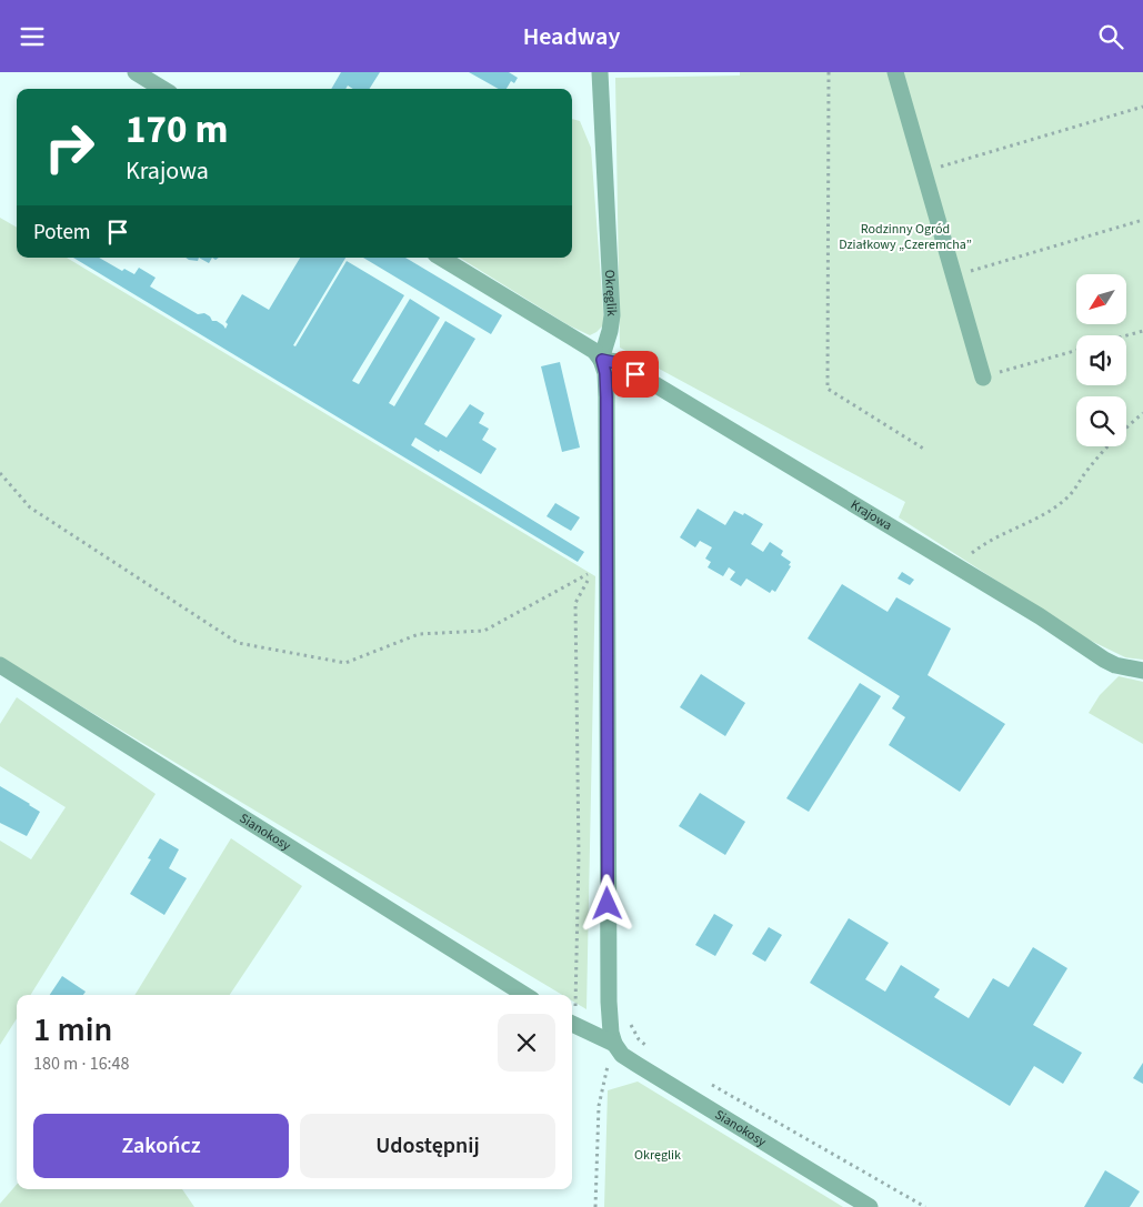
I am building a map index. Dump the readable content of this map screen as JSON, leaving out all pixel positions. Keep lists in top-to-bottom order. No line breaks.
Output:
{"streets":{"street":["Okręglik","Krajowa","Sianokosy"]},"crossings":[["Okręglik","Krajowa"],["Okręglik","Sianokosy"]],"parks":["Rodzinny Ogród Działkowy „Czeremcha”","Okręglik"],"north":"bottom left","page":{"header":"Headway","turn":["170 m","Krajowa"],"then":"Potem","heading":["1 min","180 m · 16:48"],"buttons":["Zakończ","Udostępnij"]}}
